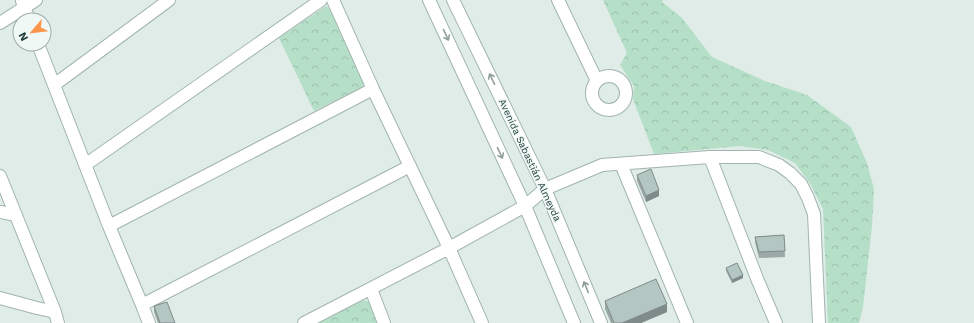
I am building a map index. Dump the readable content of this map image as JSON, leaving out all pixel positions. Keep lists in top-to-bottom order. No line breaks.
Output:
{"streets":{"street":["Avenida Sabastián Almeyda"]},"north":"bottom left"}
